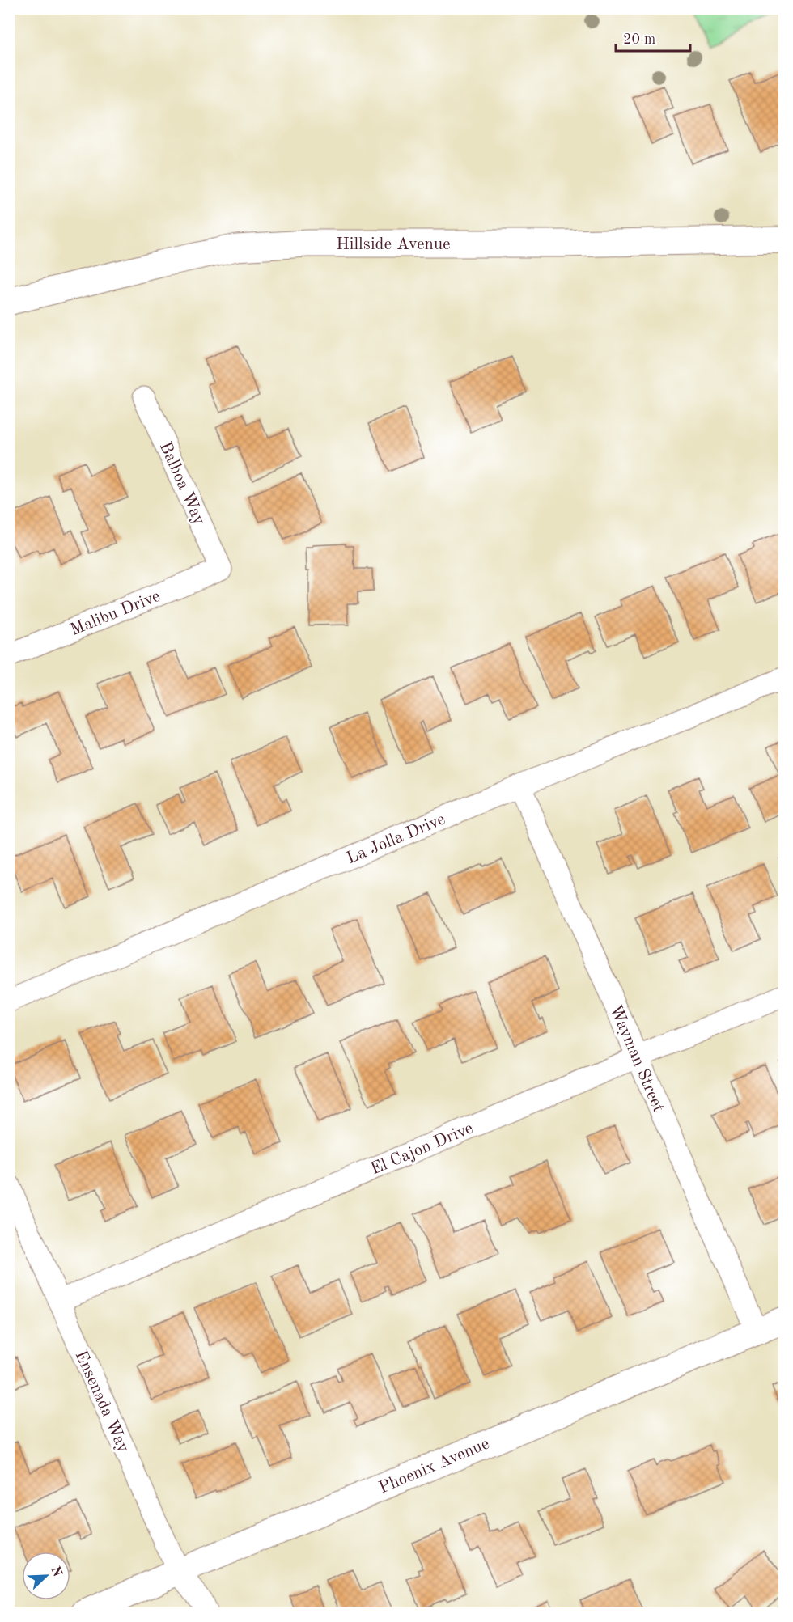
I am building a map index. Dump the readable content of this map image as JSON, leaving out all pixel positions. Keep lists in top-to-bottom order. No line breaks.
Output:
{"streets":{"street":["Hillside Avenue","Balboa Way","Malibu Drive","La Jolla Drive","Wayman Street","El Cajon Drive","Ensenada Way","Phoenix Avenue"]},"crossings":[["Balboa Way","Malibu Drive"],["La Jolla Drive","Wayman Street"],["Wayman Street","El Cajon Drive"],["Wayman Street","Phoenix Avenue"],["El Cajon Drive","Ensenada Way"],["Ensenada Way","Phoenix Avenue"]],"scale_bar":"20 m","north":"top right"}
